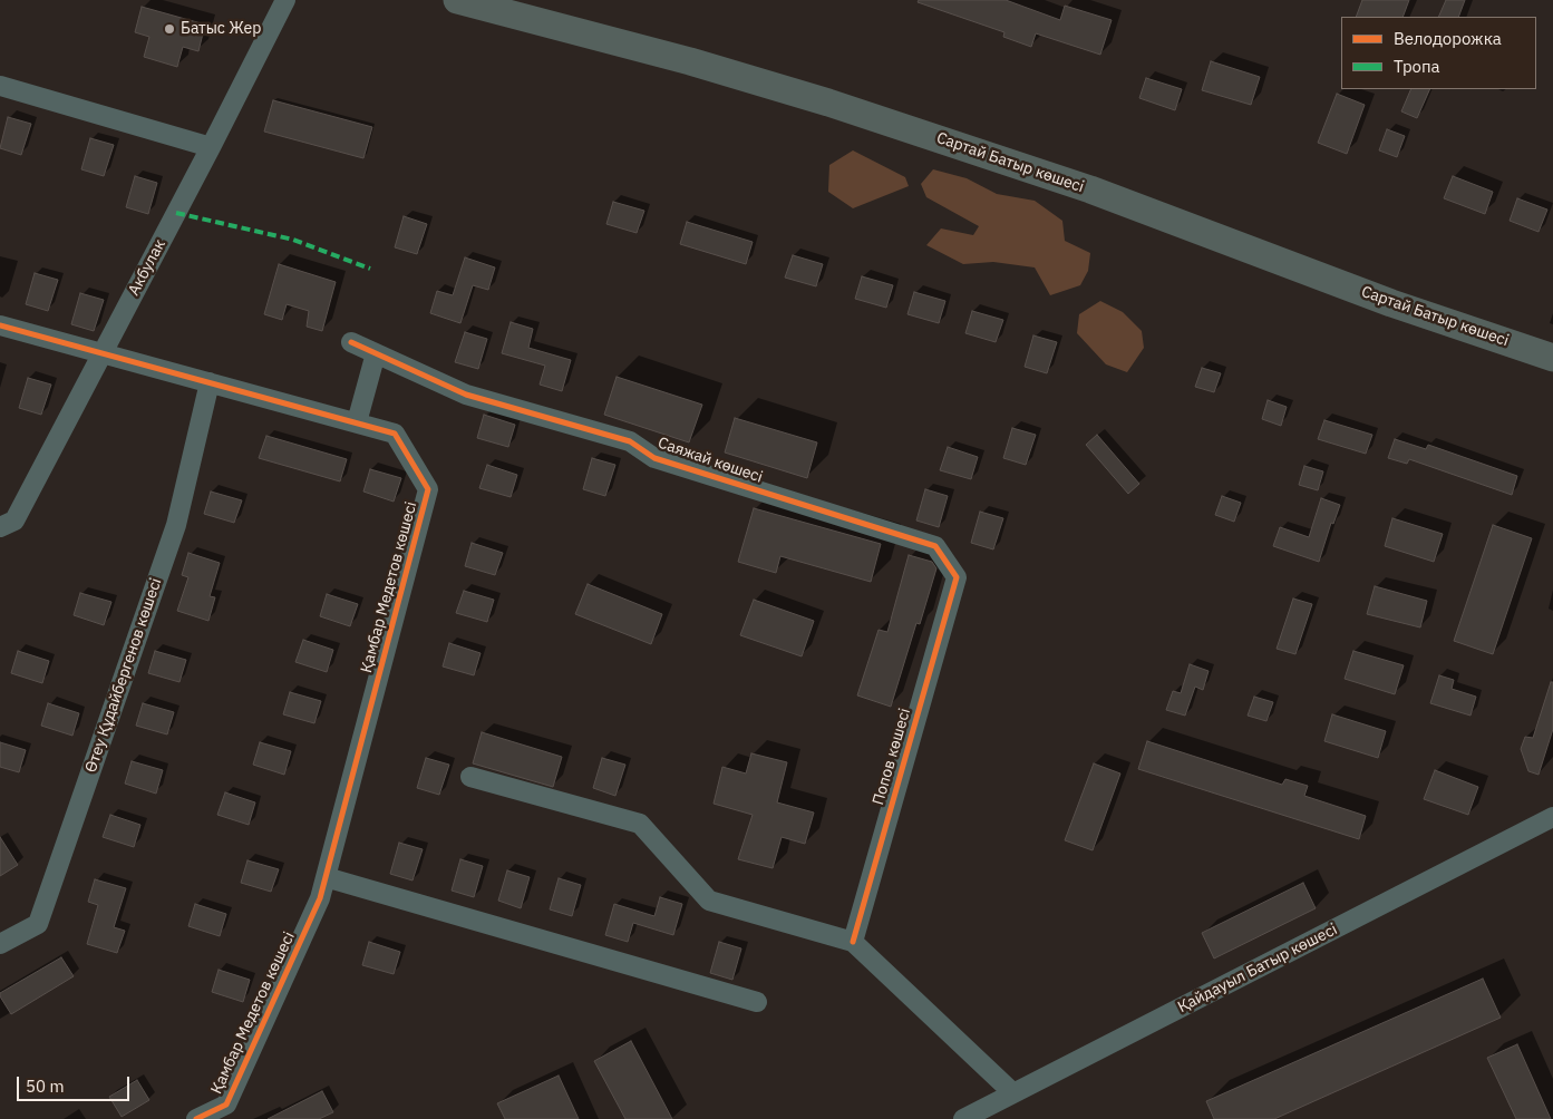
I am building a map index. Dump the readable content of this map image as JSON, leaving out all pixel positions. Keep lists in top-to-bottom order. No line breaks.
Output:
{"streets":{"highway":["Сартай Батыр көшесі"],"street":["Акбулак","Саяжай көшесі","Қамбар Медетов көшесі","Өтеу Құдайбергенов көшесі","Попов көшесі","Қайдауыл Батыр көшесі"]},"crossings":[["Акбулак","Қамбар Медетов көшесі"],["Саяжай көшесі","Попов көшесі"],["Қамбар Медетов көшесі","Өтеу Құдайбергенов көшесі"]],"places":["Батыс Жер"],"legend":["Велодорожка","Тропа"],"scale_bar":"50 m"}
